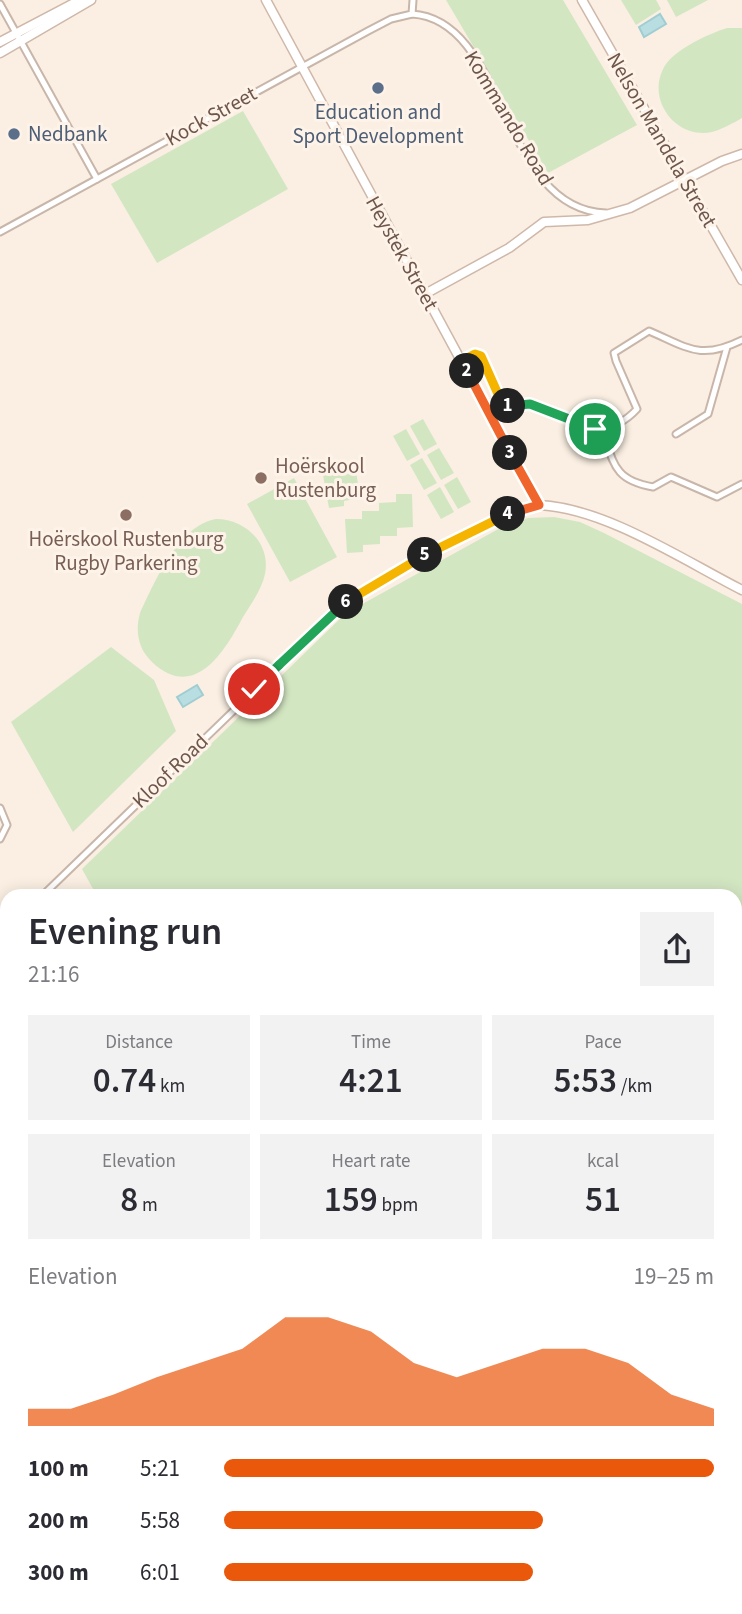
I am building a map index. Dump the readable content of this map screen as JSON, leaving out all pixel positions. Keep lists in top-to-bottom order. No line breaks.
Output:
{"streets":{"street":["Kock Street","Kommando Road","Nelson Mandela Street","Heystek Street","Kloof Road"]},"crossings":[["Kock Street","Kommando Road"],["Kock Street","Heystek Street"],["Heystek Street","Kloof Road"]],"places":["Education and Sport Development","Nedbank","Hoërskool Rustenburg","Hoërskool Rustenburg Rugby Parkering"],"page":{"pins":["2","1","3","4","5","6"],"heading":["Evening run","21:16"],"stats":[["Distance","0.74 km"],["Time","4:21"],["Pace","5:53 /km"],["Elevation","8 m"],["Heart rate","159 bpm"],["kcal","51"]],"chart":["Elevation","19–25 m"],"list":[{"name":"100 m","note":"5:21"},{"name":"200 m","note":"5:58"},{"name":"300 m","note":"6:01"}]}}
